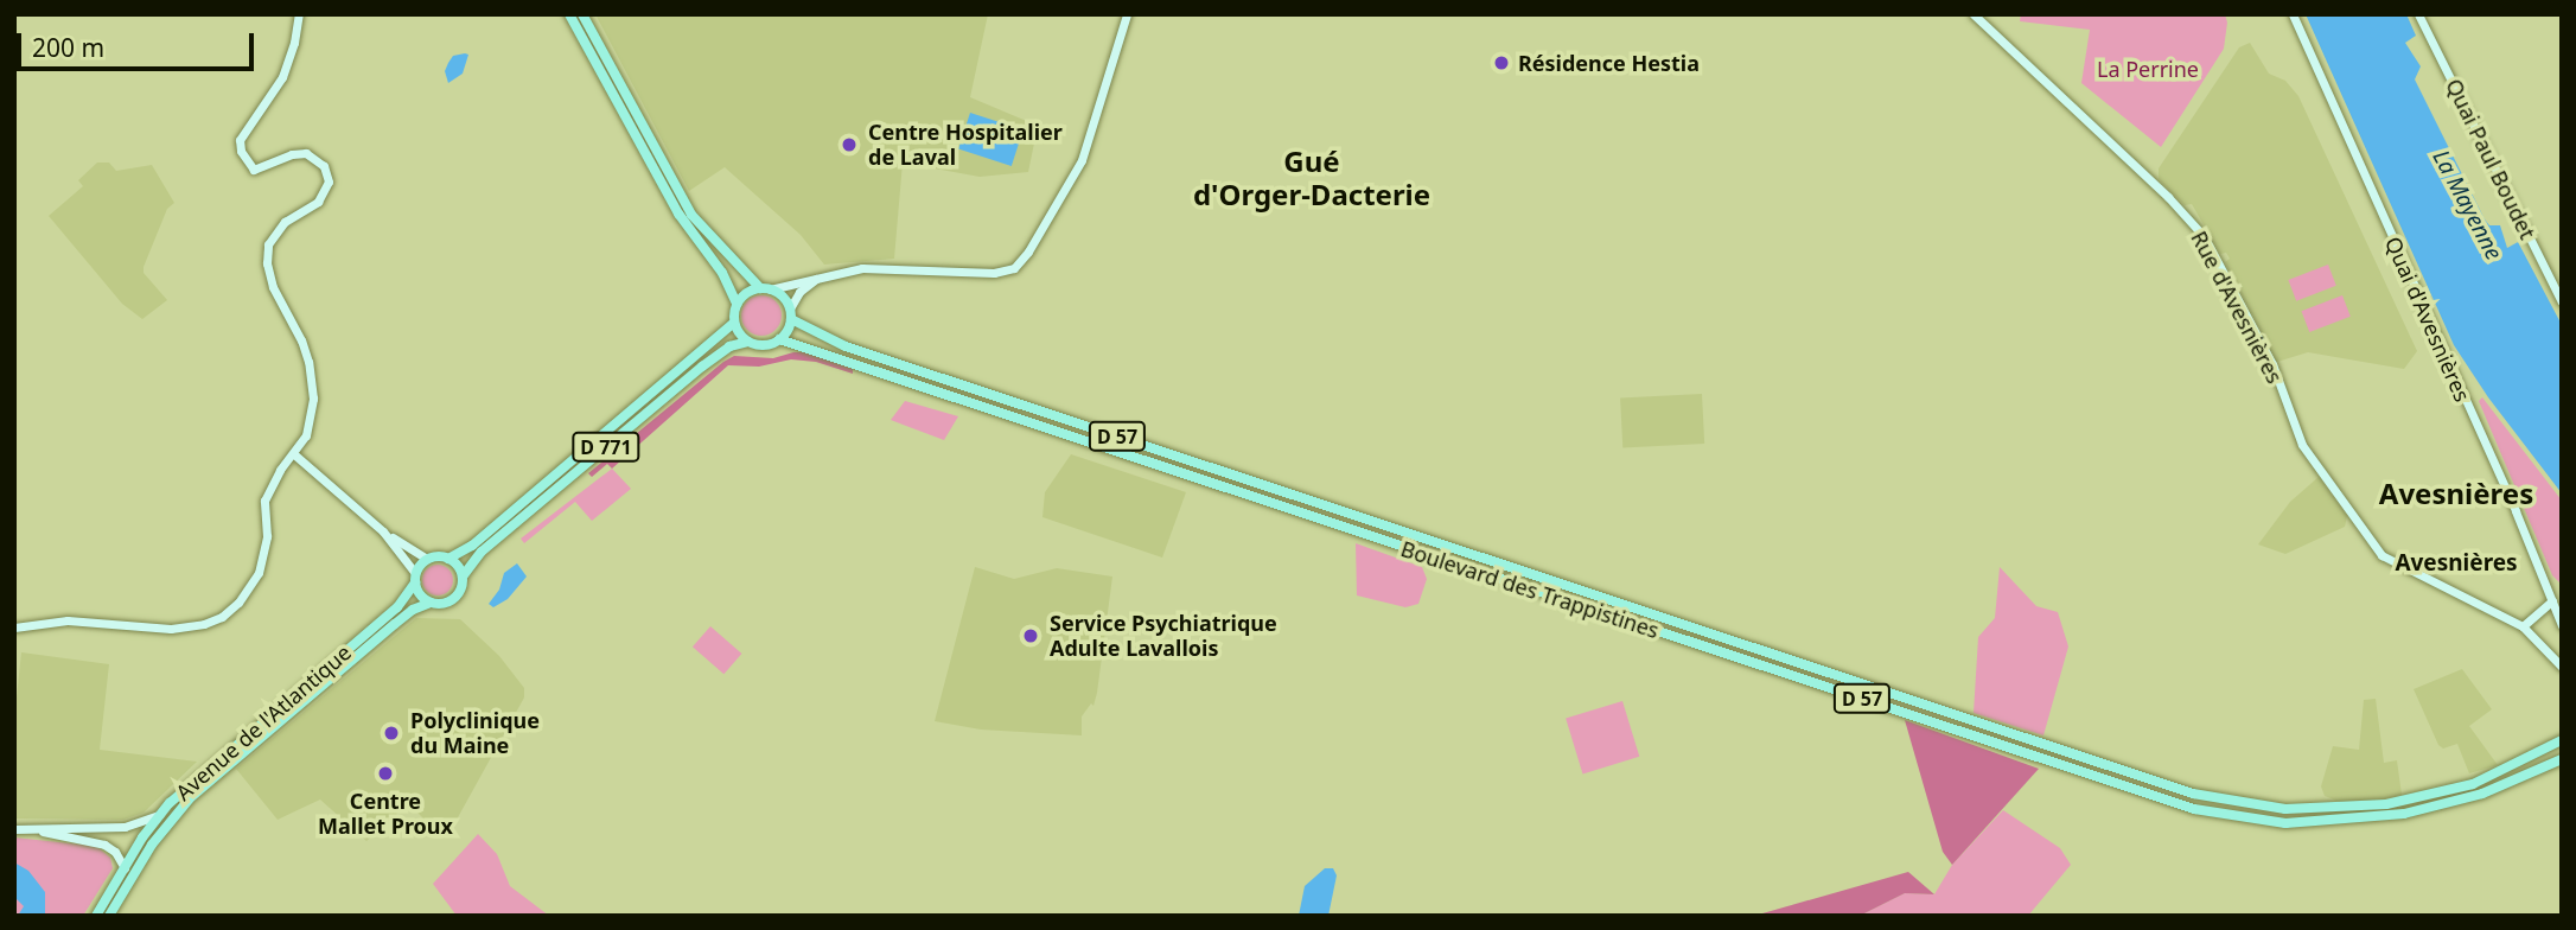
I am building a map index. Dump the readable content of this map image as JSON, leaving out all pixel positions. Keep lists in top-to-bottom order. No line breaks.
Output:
{"streets":{"main road":["D 57","D 771","Boulevard des Trappistines","Avenue de l'Atlantique"],"street":["Quai Paul Boudet","Rue d'Avesnières","Quai d'Avesnières"]},"crossings":[["D 771","Boulevard des Trappistines"],["D 771","Avenue de l'Atlantique"]],"districts":["Gué d'Orger-Dacterie","Avesnières","Avesnières"],"water":["La Mayenne"],"parks":["La Perrine"],"places":["Résidence Hestia","Centre Hospitalier de Laval","Service Psychiatrique Adulte Lavallois","Polyclinique du Maine","Centre Mallet Proux"],"scale_bar":"200 m"}
